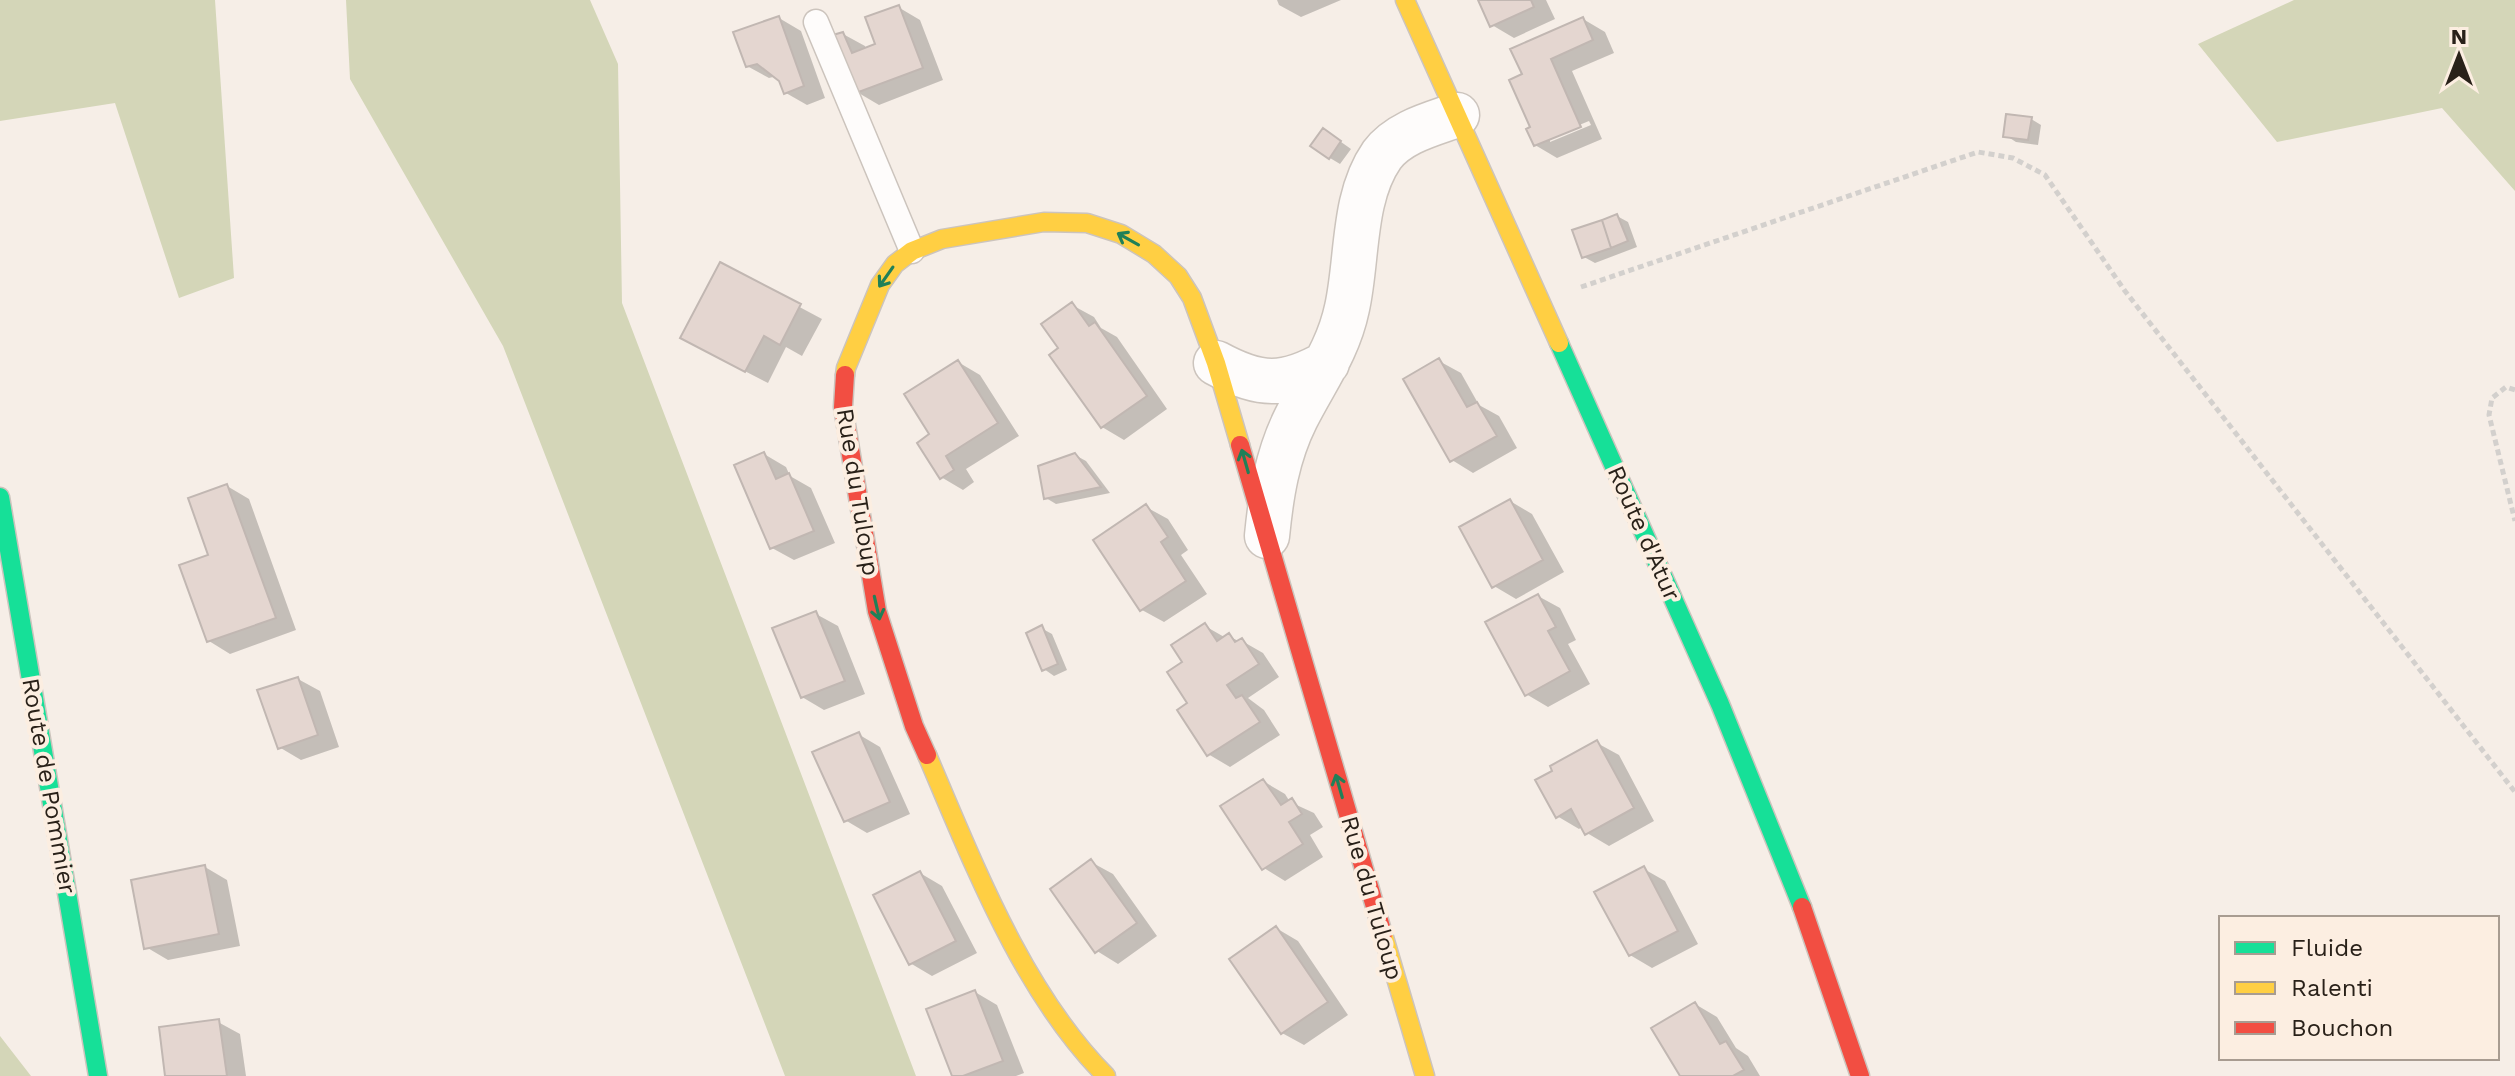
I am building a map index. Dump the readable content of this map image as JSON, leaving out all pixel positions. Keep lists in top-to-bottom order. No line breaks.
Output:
{"streets":{"street":["Rue du Tuloup","Route d'Atur","Route de Pommier"]},"crossings":[["Rue du Tuloup","Route d'Atur"]],"legend":["Fluide","Ralenti","Bouchon"],"north":"top"}
